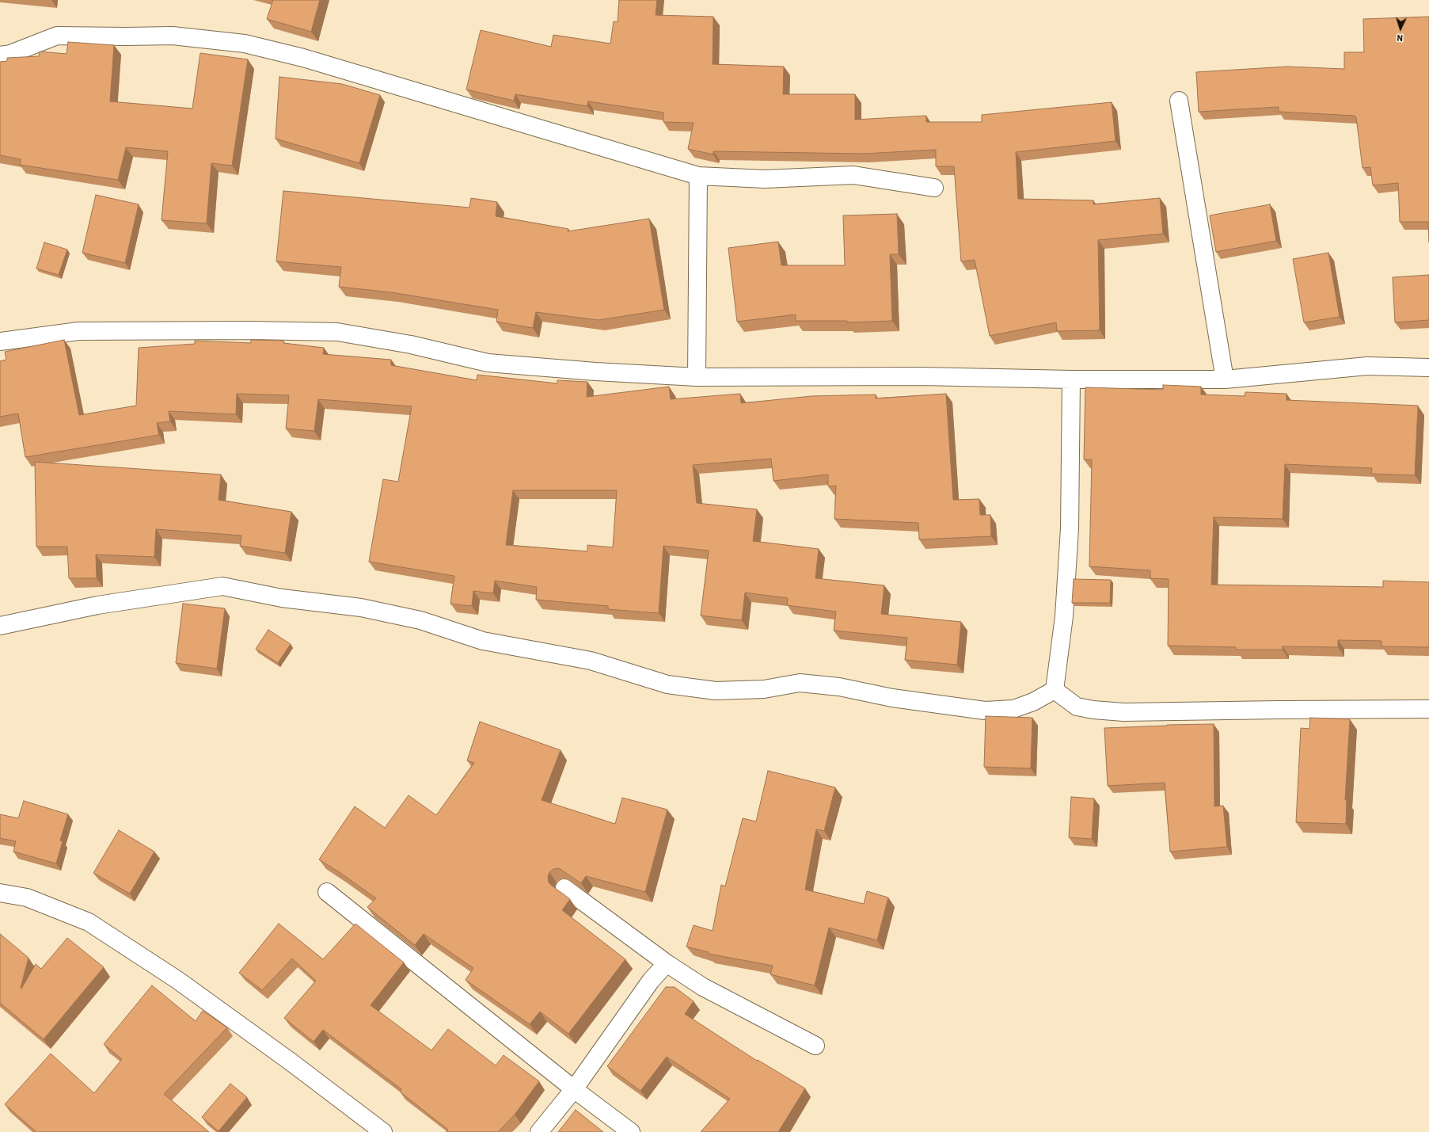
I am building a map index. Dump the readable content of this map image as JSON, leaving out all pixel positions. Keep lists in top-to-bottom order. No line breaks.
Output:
{"north":"bottom"}
